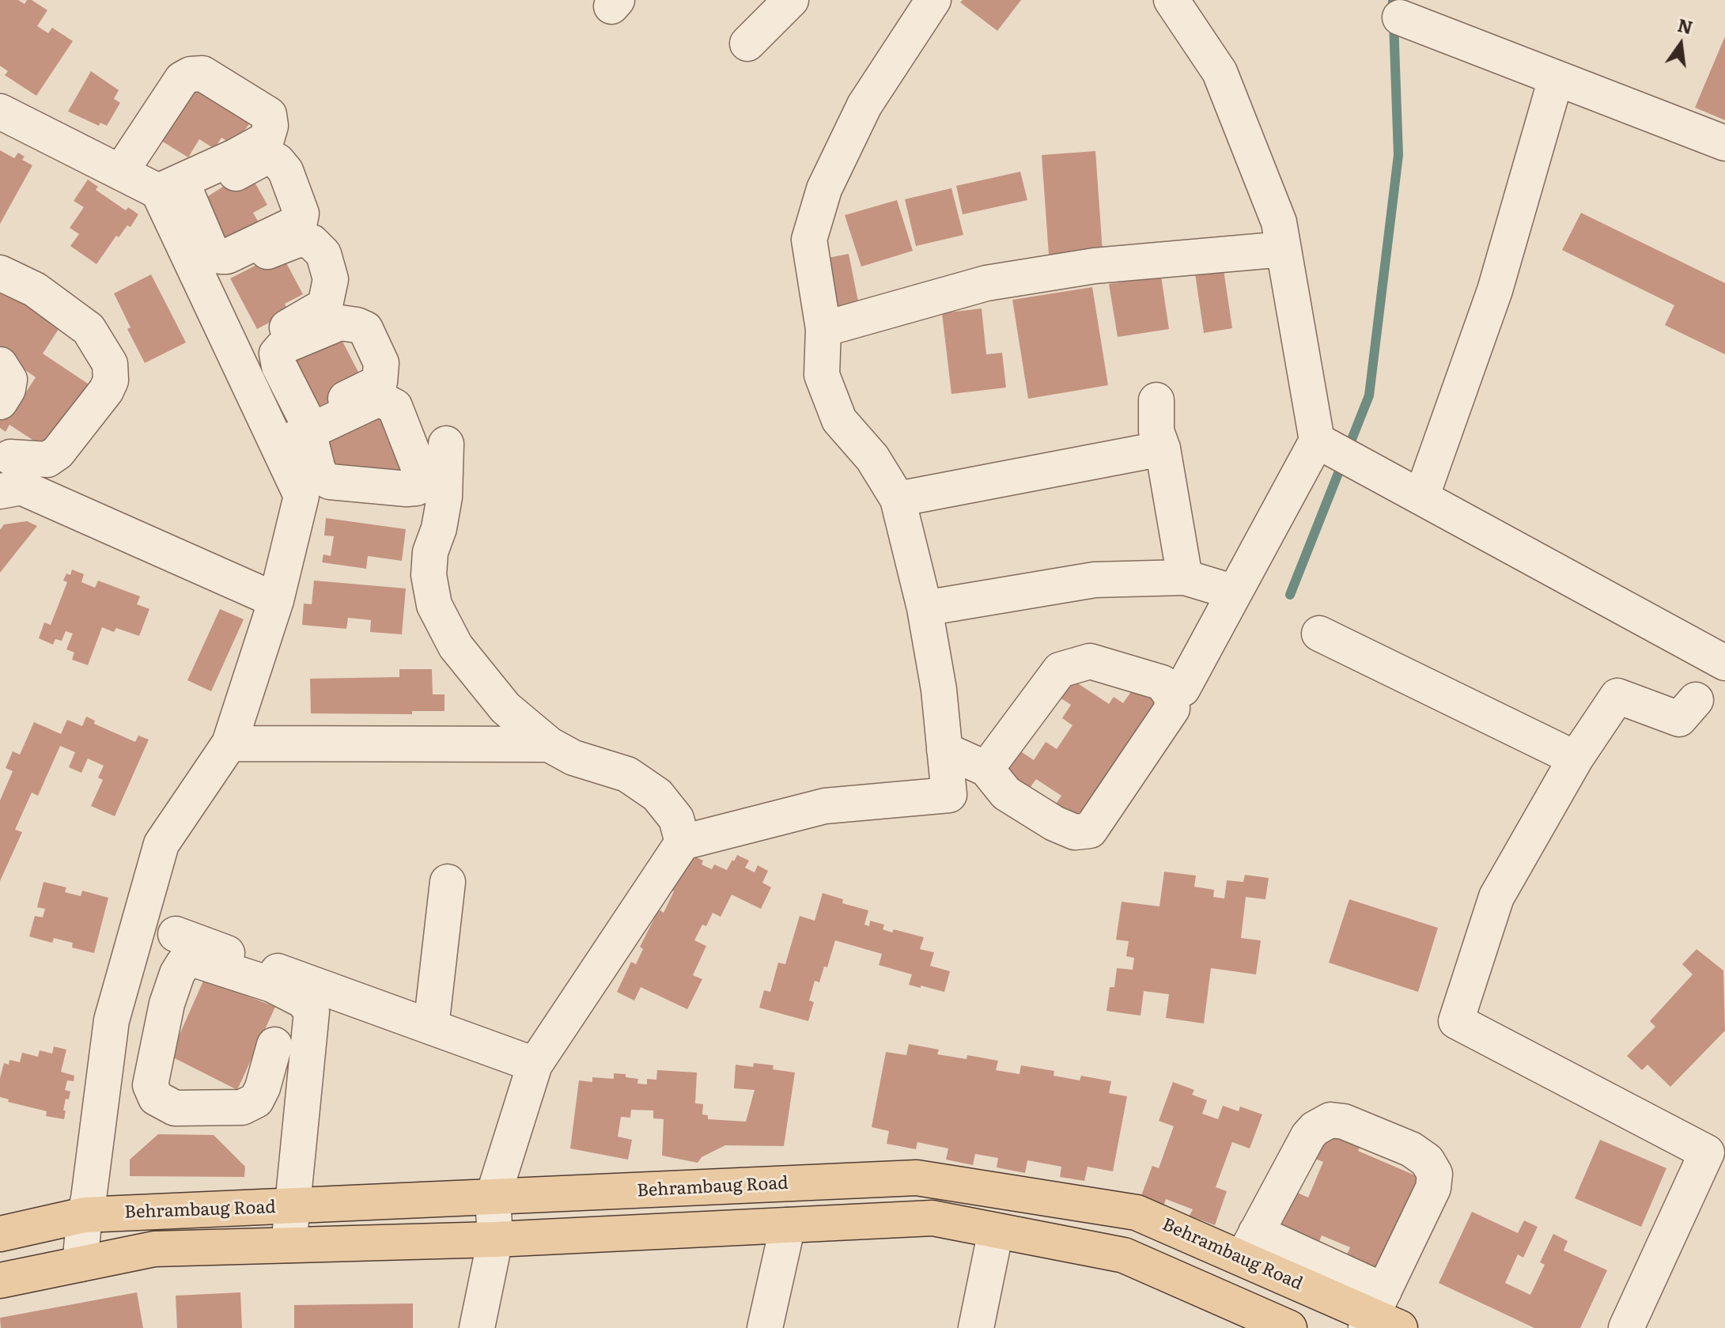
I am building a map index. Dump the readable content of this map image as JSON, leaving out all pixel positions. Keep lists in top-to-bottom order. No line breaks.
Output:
{"streets":{"main road":["Behrambaug Road"]},"north":"top"}
